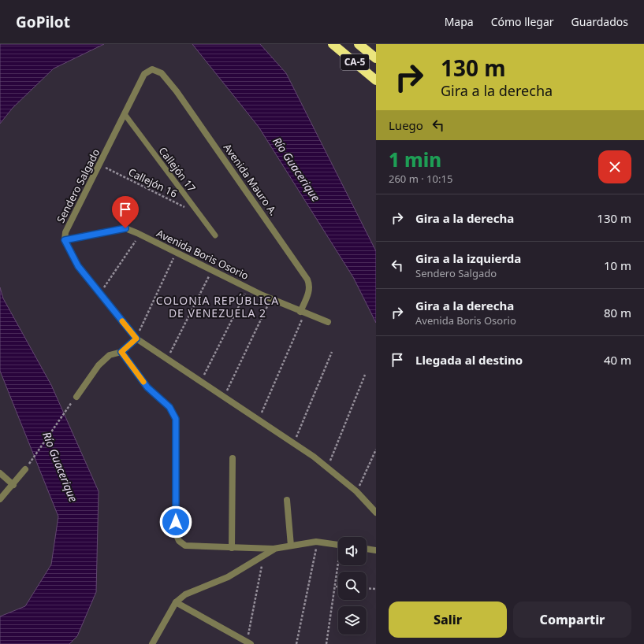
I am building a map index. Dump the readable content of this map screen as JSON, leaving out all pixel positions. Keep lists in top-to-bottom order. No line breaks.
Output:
{"streets":{"highway":["CA-5"],"street":["Avenida Mauro A.","Sendero Salgado","Avenida Boris Osorio"],"lane":["Callejón 17"],"path":["Callejón 16"]},"crossings":[["Callejón 17","Callejón 16"],["Callejón 17","Sendero Salgado"],["Avenida Mauro A.","Sendero Salgado"],["Avenida Mauro A.","Avenida Boris Osorio"],["Callejón 16","Sendero Salgado"],["Sendero Salgado","Avenida Boris Osorio"]],"districts":["COLONIA REPÚBLICA DE VENEZUELA 2"],"water":["Río Guacerique"],"page":{"header":"GoPilot","nav":["Mapa","Cómo llegar","Guardados"],"turn":["130 m","Gira a la derecha"],"then":"Luego","heading":["1 min","260 m · 10:15"],"list":[{"name":"Gira a la derecha","value":"130 m"},{"name":"Gira a la izquierda","note":"Sendero Salgado","value":"10 m"},{"name":"Gira a la derecha","note":"Avenida Boris Osorio","value":"80 m"},{"name":"Llegada al destino","value":"40 m"}],"buttons":["Salir","Compartir"]}}
